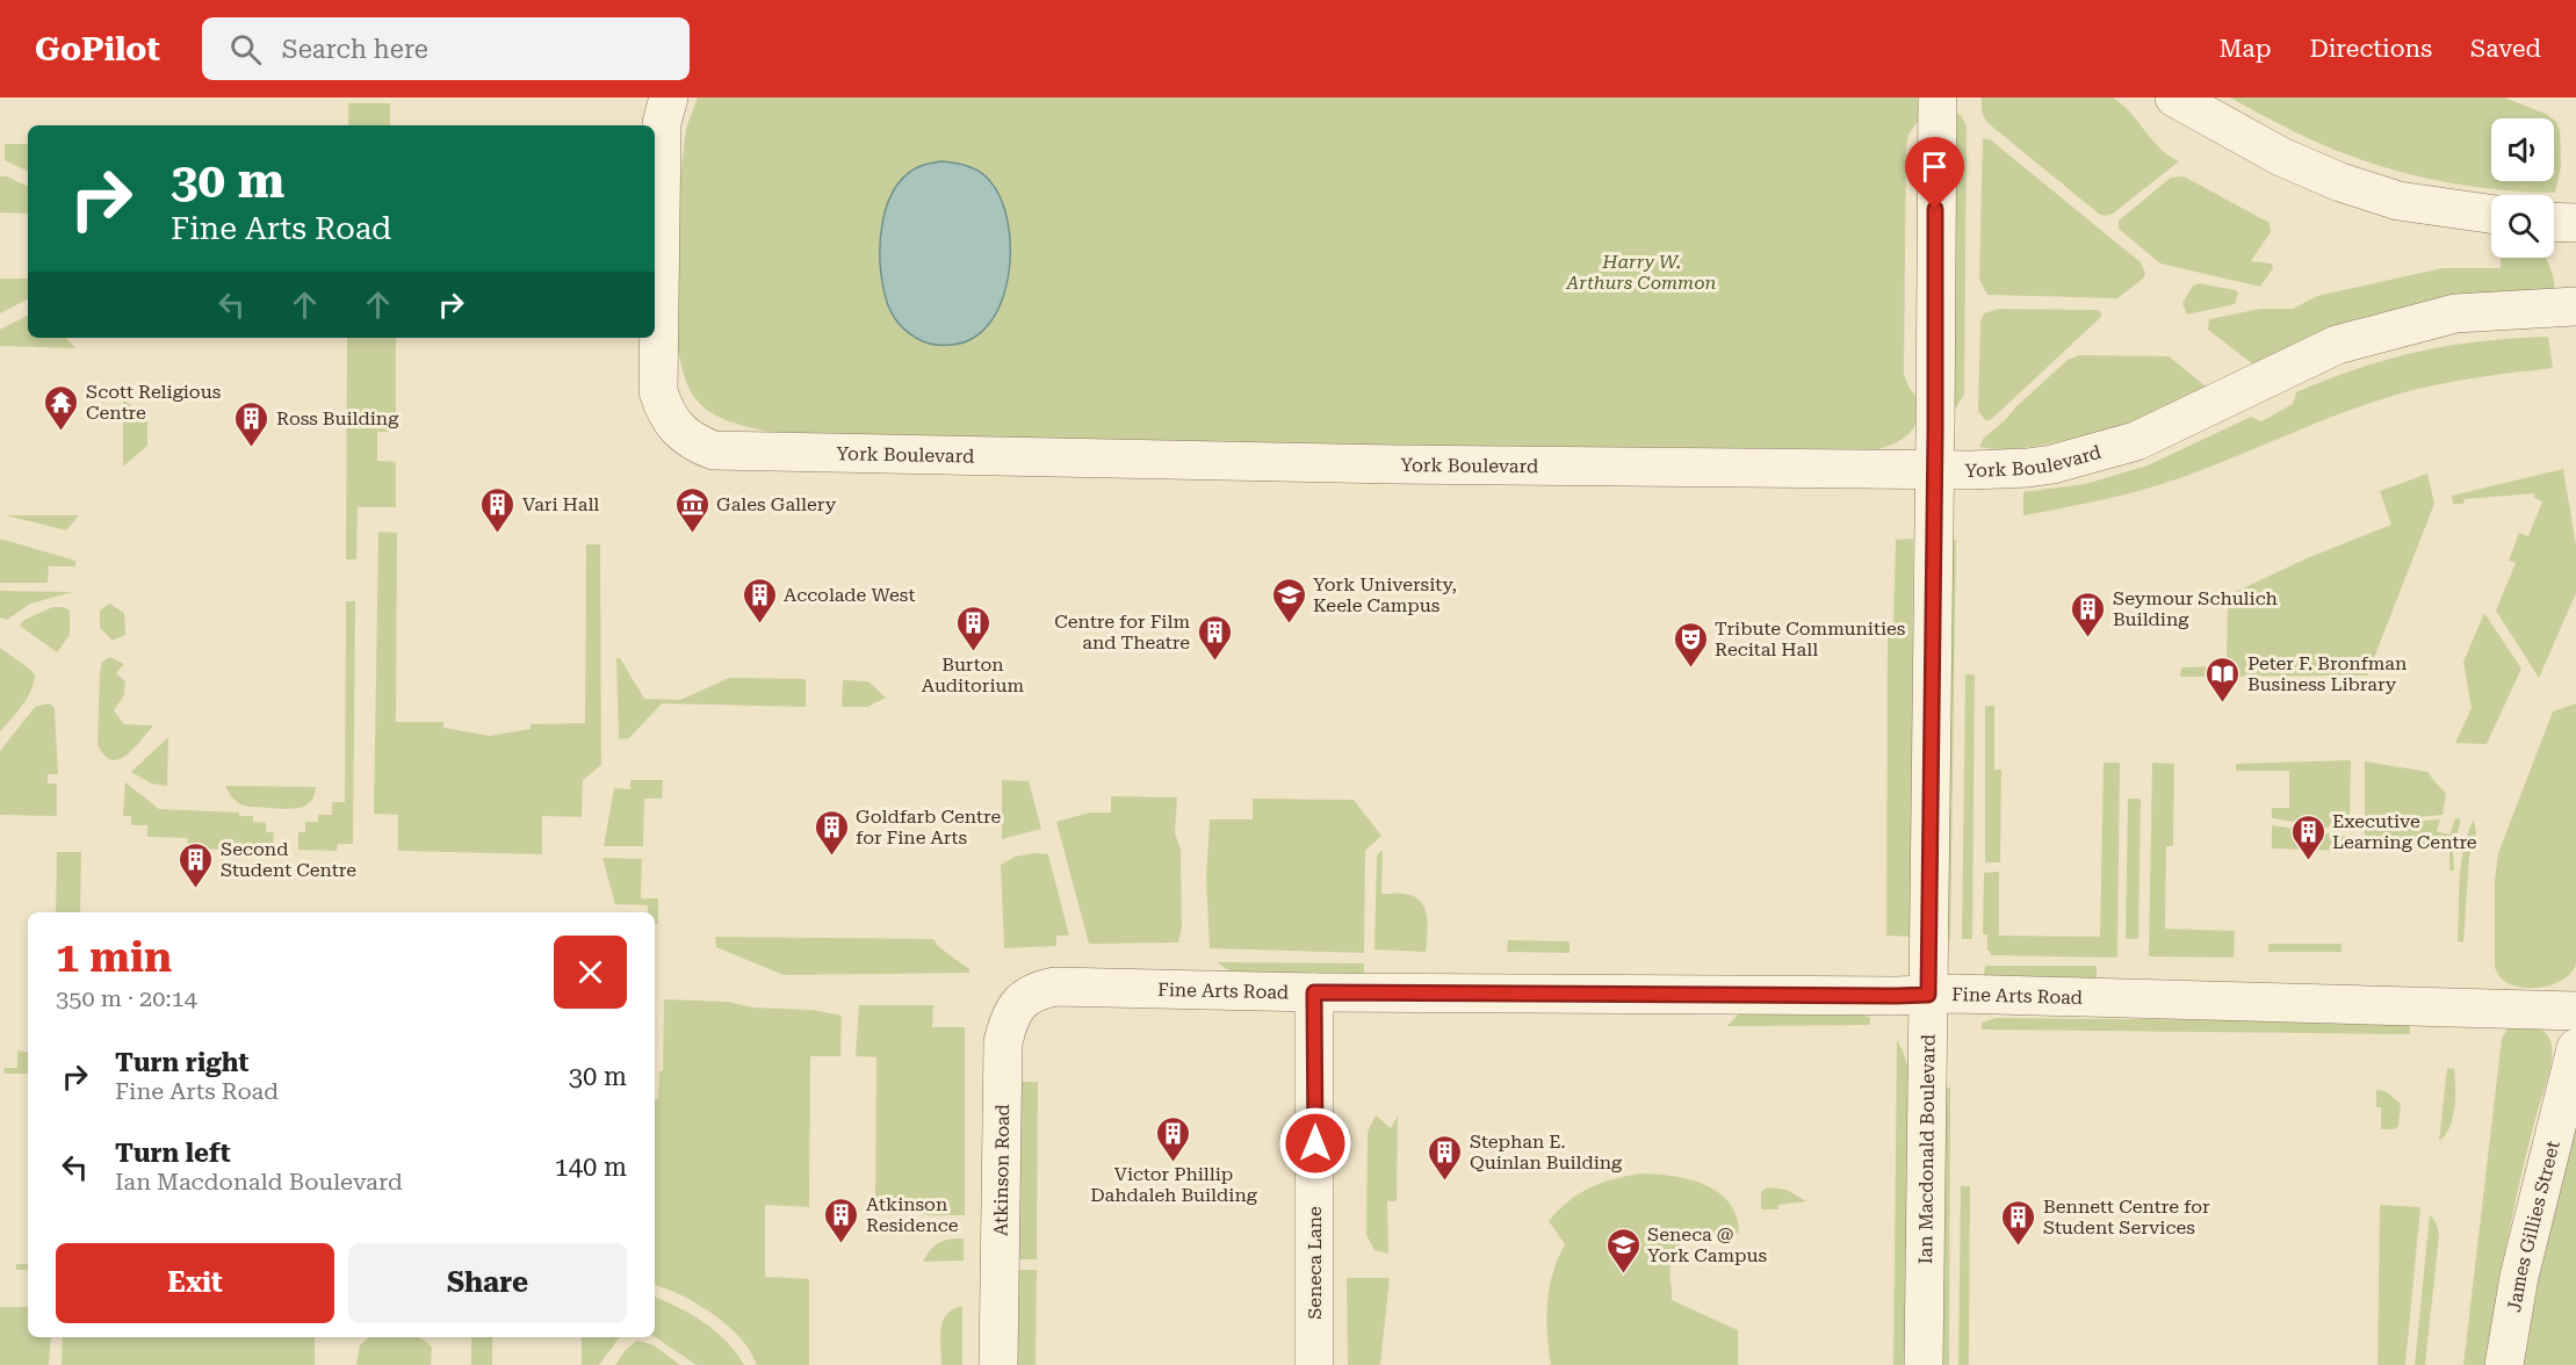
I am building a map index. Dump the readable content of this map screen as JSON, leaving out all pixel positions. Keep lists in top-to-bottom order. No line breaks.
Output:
{"streets":{"street":["York Boulevard","Fine Arts Road","Ian Macdonald Boulevard","Atkinson Road","James Gillies Street","Seneca Lane"]},"crossings":[["York Boulevard","Ian Macdonald Boulevard"],["Fine Arts Road","Ian Macdonald Boulevard"],["Fine Arts Road","Atkinson Road"],["Fine Arts Road","Seneca Lane"]],"parks":["Harry W. Arthurs Common"],"places":{"temple":["Scott Religious Centre"],"building":["Ross Building","Vari Hall","Accolade West","Seymour Schulich Building","Burton Auditorium","Centre for Film and Theatre","Goldfarb Centre for Fine Arts","Executive Learning Centre","Second Student Centre","Victor Phillip Dahdaleh Building","Stephan E. Quinlan Building","Atkinson Residence","Bennett Centre for Student Services"],"museum":["Gales Gallery"],"school or university":["York University, Keele Campus","Seneca @ York Campus"],"theatre":["Tribute Communities Recital Hall"],"library":["Peter F. Bronfman Business Library"]},"page":{"header":"GoPilot","search":"Search here","nav":["Map","Directions","Saved"],"turn":["30 m","Fine Arts Road"],"heading":["1 min","350 m · 20:14"],"list":[{"name":"Turn right","note":"Fine Arts Road","value":"30 m"},{"name":"Turn left","note":"Ian Macdonald Boulevard","value":"140 m"}],"buttons":["Exit","Share"]}}
